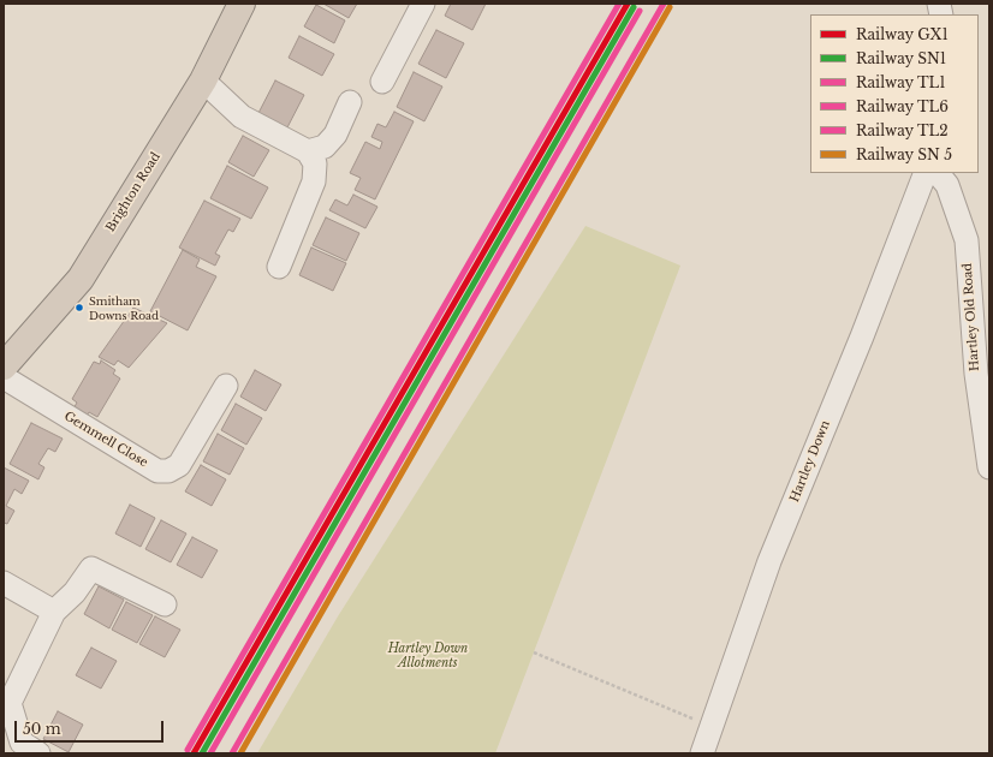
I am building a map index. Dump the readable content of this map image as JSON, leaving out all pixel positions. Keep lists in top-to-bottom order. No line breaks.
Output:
{"streets":{"highway":["Brighton Road"],"street":["Hartley Old Road","Gemmell Close","Hartley Down"]},"parks":["Hartley Down Allotments"],"places":["Smitham Downs Road"],"lines":["rail line GX1","rail line TL1","rail line TL2","rail line SN1","rail line TL6"],"legend":["Railway GX1","Railway SN1","Railway TL1","Railway TL6","Railway TL2","Railway SN 5"],"scale_bar":"50 m"}
